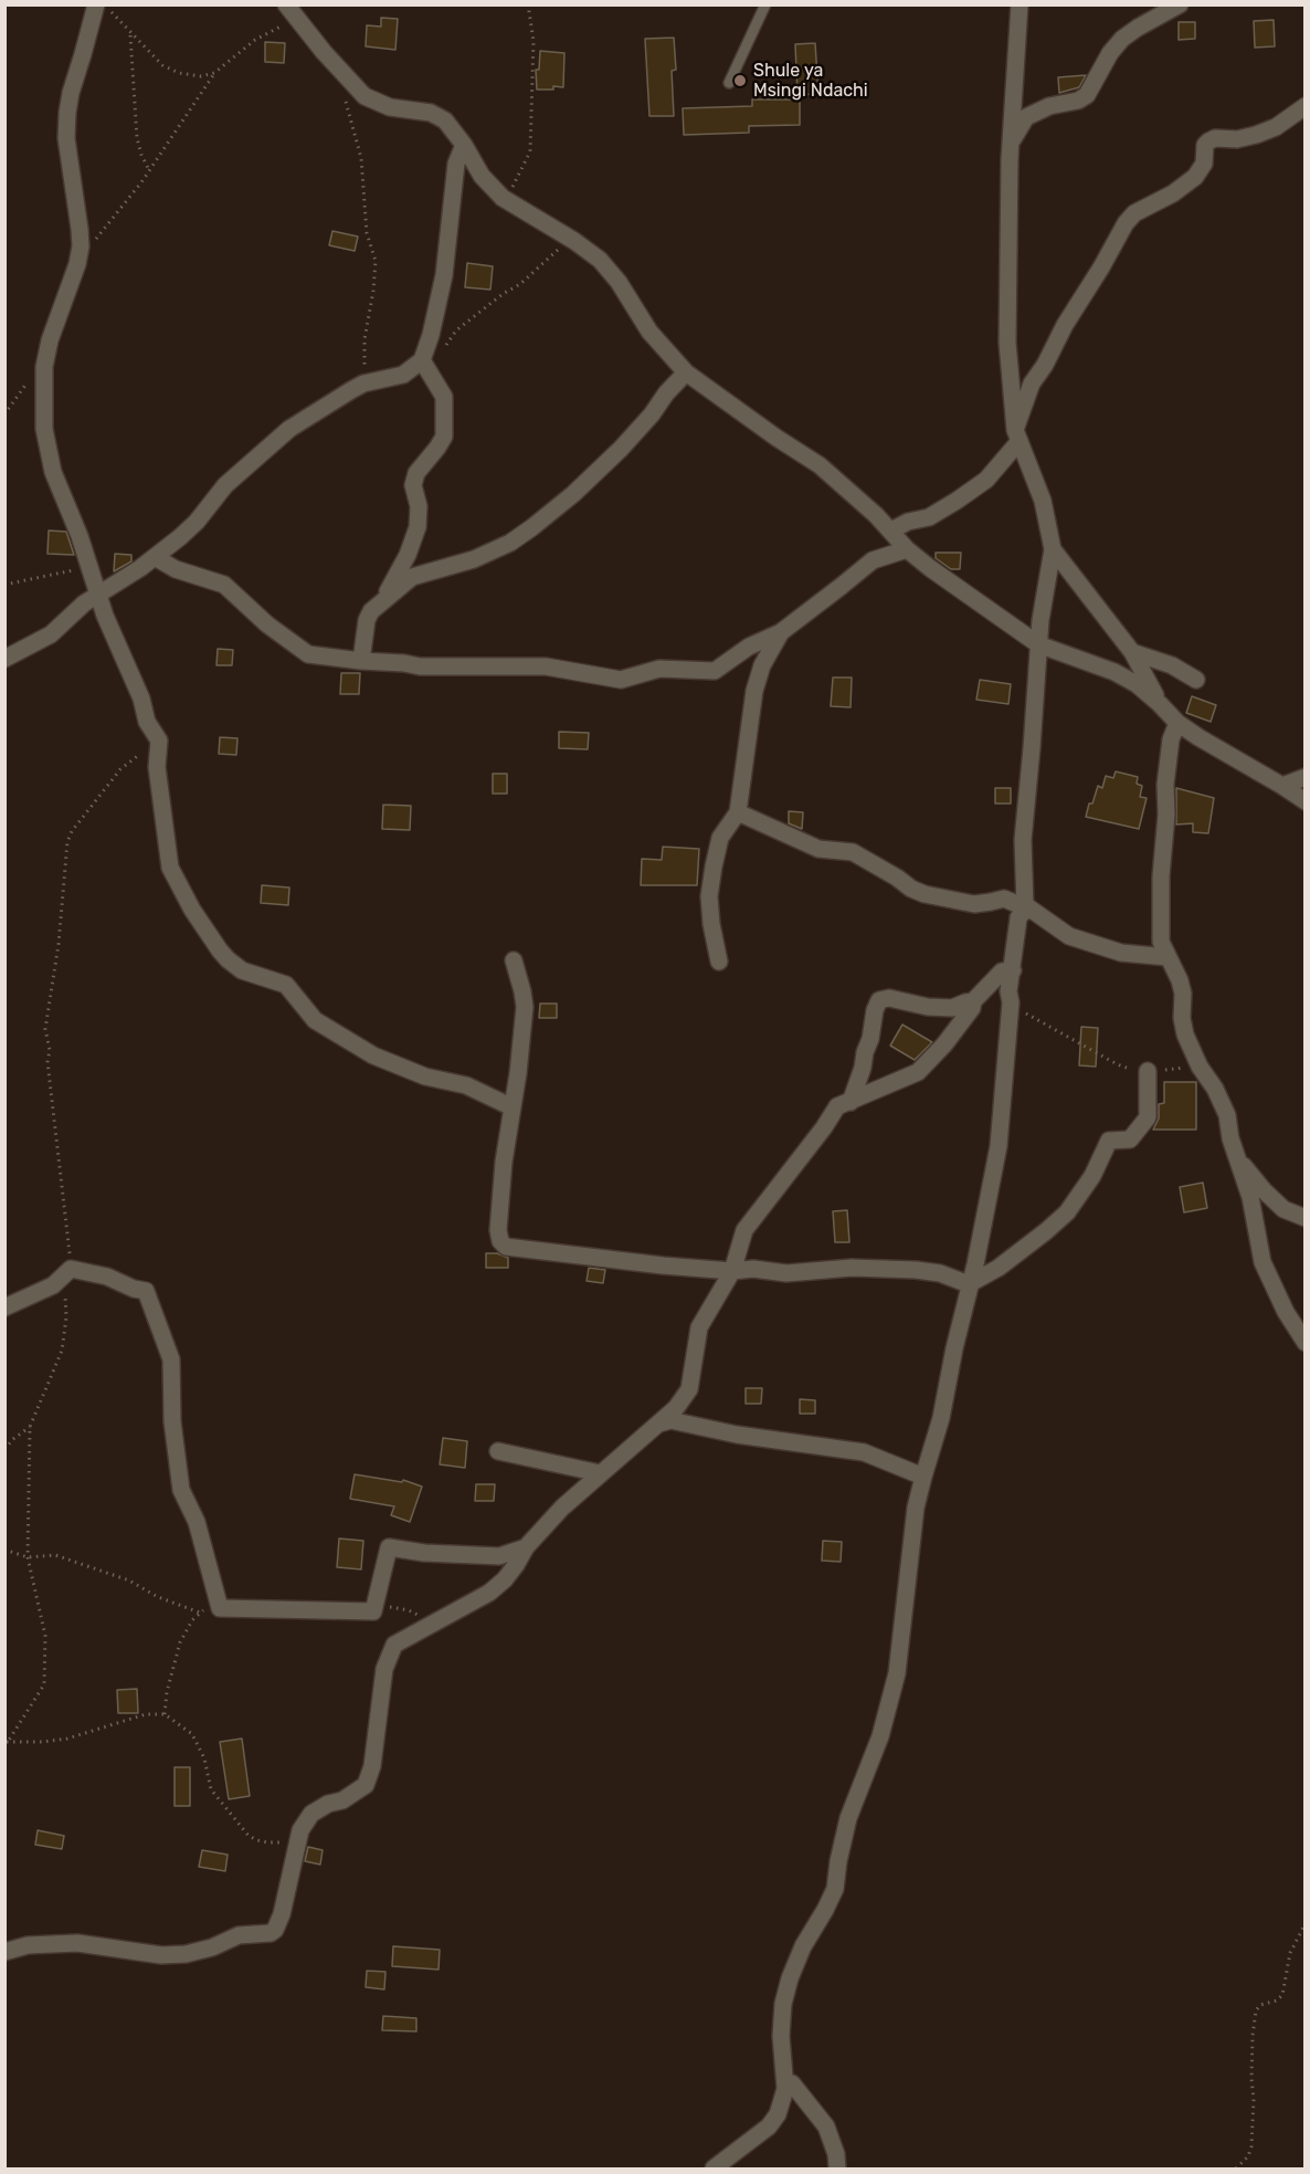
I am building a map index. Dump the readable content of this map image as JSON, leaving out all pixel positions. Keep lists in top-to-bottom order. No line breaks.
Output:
{"places":["Shule ya Msingi Ndachi"]}
